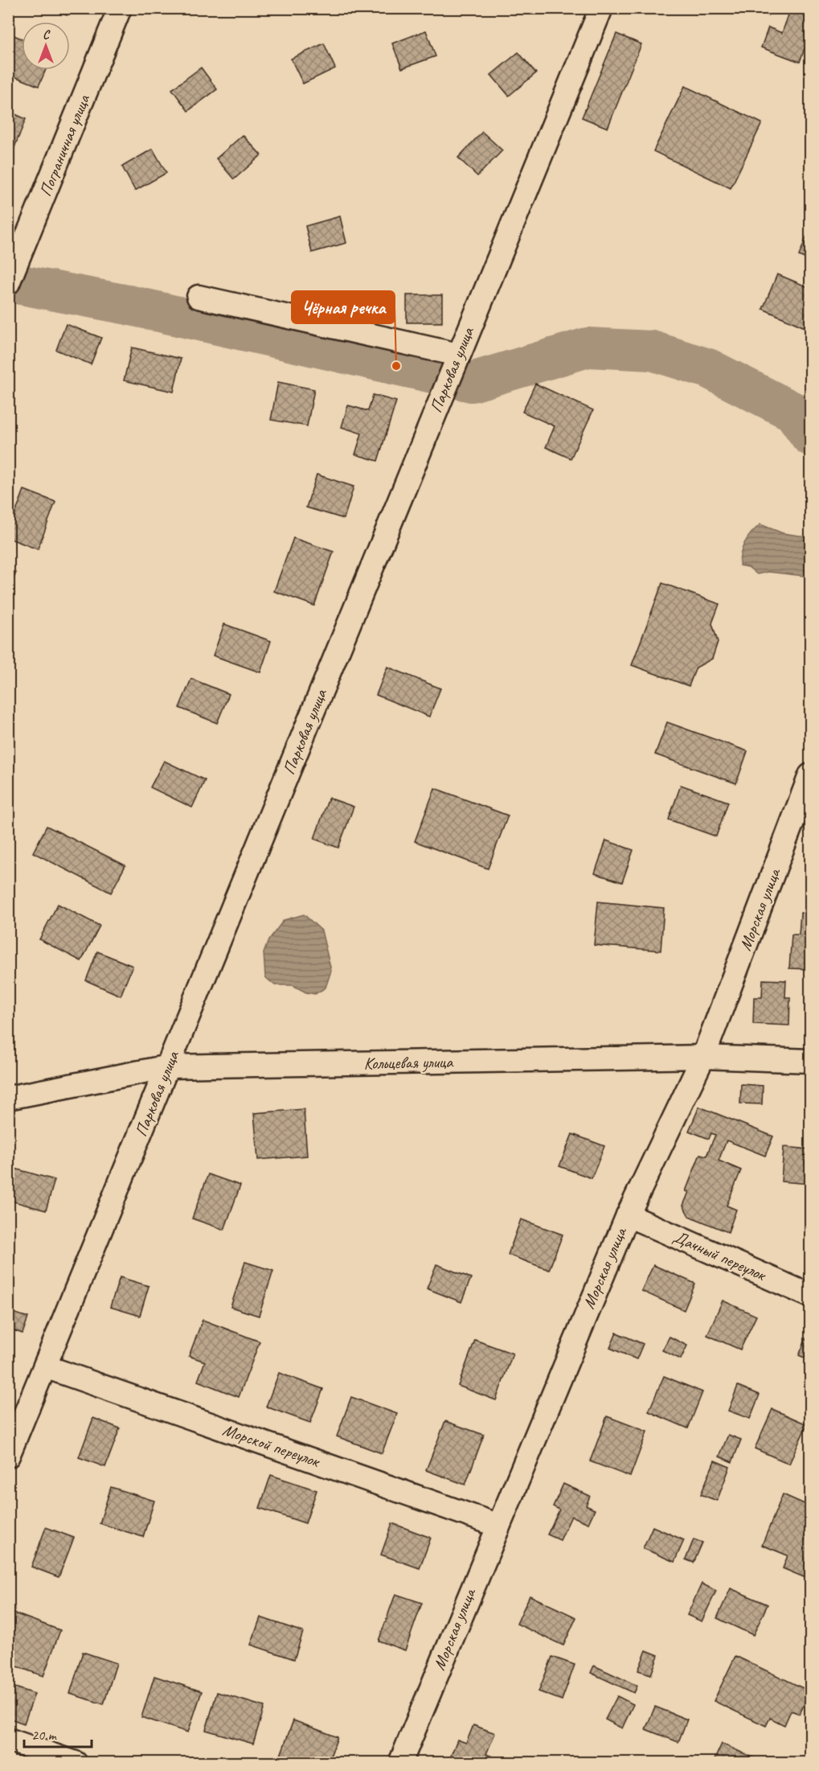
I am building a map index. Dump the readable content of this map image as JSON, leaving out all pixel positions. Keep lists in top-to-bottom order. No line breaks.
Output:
{"streets":{"street":["Пограничная улица","Парковая улица","Морская улица","Кольцевая улица","Дачный переулок","Морской переулок"]},"crossings":[["Парковая улица","Кольцевая улица"],["Парковая улица","Морской переулок"],["Морская улица","Кольцевая улица"],["Морская улица","Дачный переулок"],["Морская улица","Морской переулок"]],"places":["Чёрная речка"],"scale_bar":"20 m","north":"top"}
